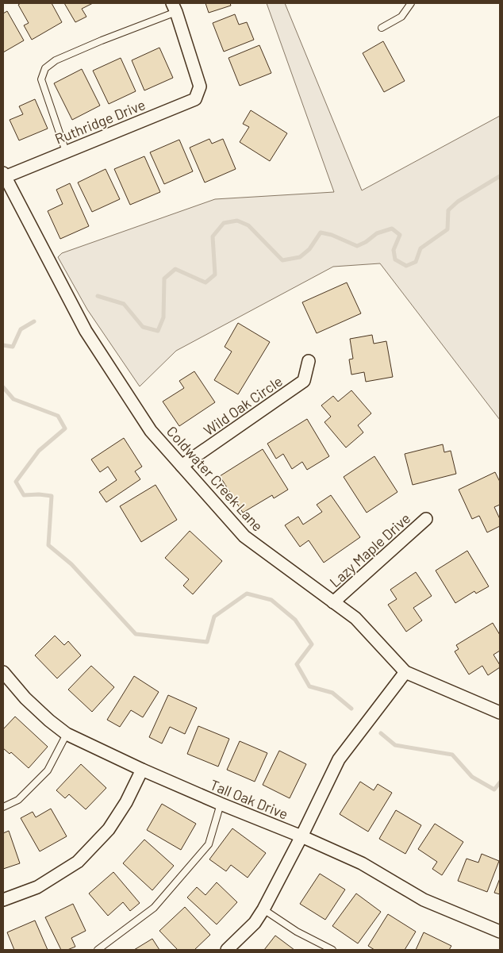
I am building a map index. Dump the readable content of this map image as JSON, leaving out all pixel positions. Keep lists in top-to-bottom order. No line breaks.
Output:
{"streets":{"street":["Ruthridge Drive","Wild Oak Circle","Coldwater Creek Lane","Lazy Maple Drive","Tall Oak Drive"]},"crossings":[["Ruthridge Drive","Coldwater Creek Lane"],["Wild Oak Circle","Coldwater Creek Lane"],["Coldwater Creek Lane","Lazy Maple Drive"]]}
